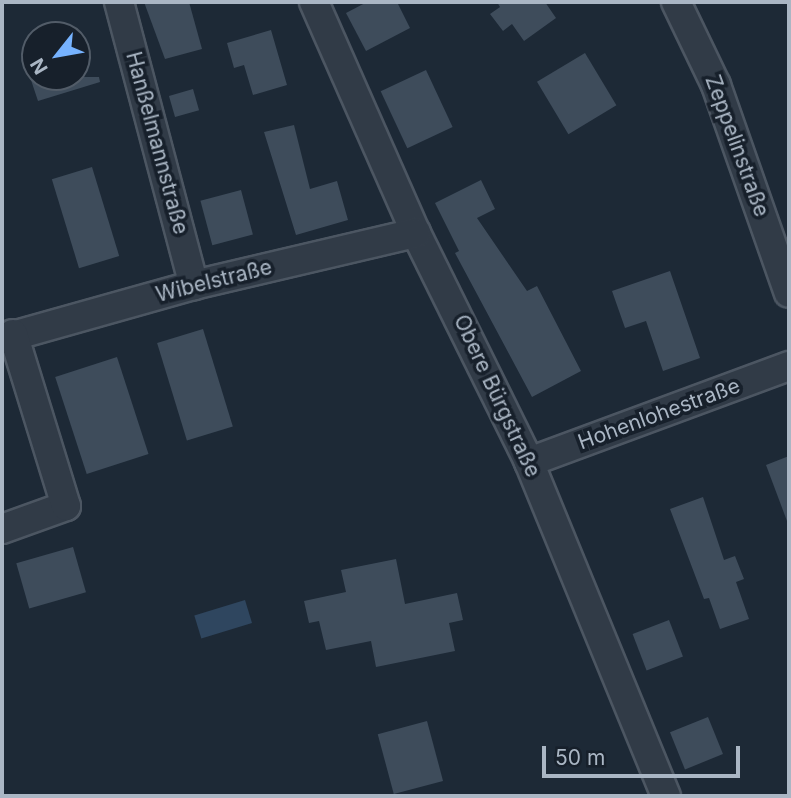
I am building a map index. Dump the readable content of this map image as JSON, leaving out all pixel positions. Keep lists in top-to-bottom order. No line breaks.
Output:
{"streets":{"street":["Hanßelmannstraße","Zeppelinstraße","Wibelstraße","Obere Bürgstraße","Hohenlohestraße"]},"crossings":[["Hanßelmannstraße","Wibelstraße"],["Wibelstraße","Obere Bürgstraße"],["Obere Bürgstraße","Hohenlohestraße"]],"scale_bar":"50 m","north":"bottom left"}
